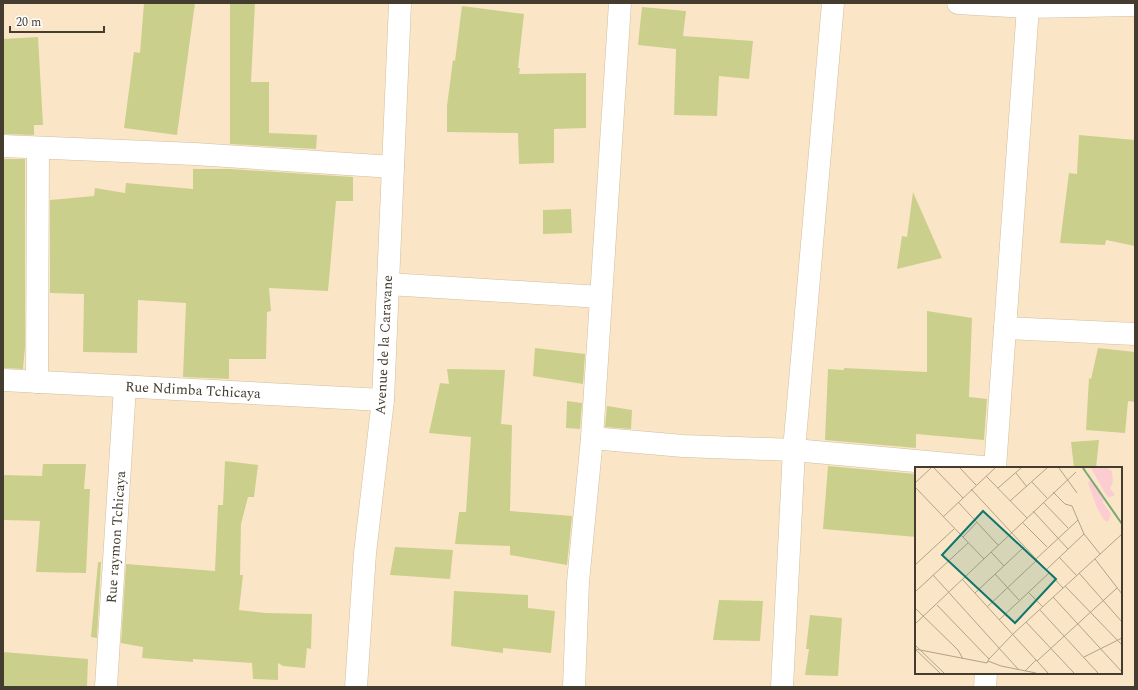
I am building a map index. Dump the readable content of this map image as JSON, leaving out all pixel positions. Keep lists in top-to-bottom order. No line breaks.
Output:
{"streets":{"street":["Avenue de la Caravane","Rue Ndimba Tchicaya","Rue raymon Tchicaya"]},"crossings":[["Avenue de la Caravane","Rue Ndimba Tchicaya"],["Rue Ndimba Tchicaya","Rue raymon Tchicaya"]],"scale_bar":"20 m"}
